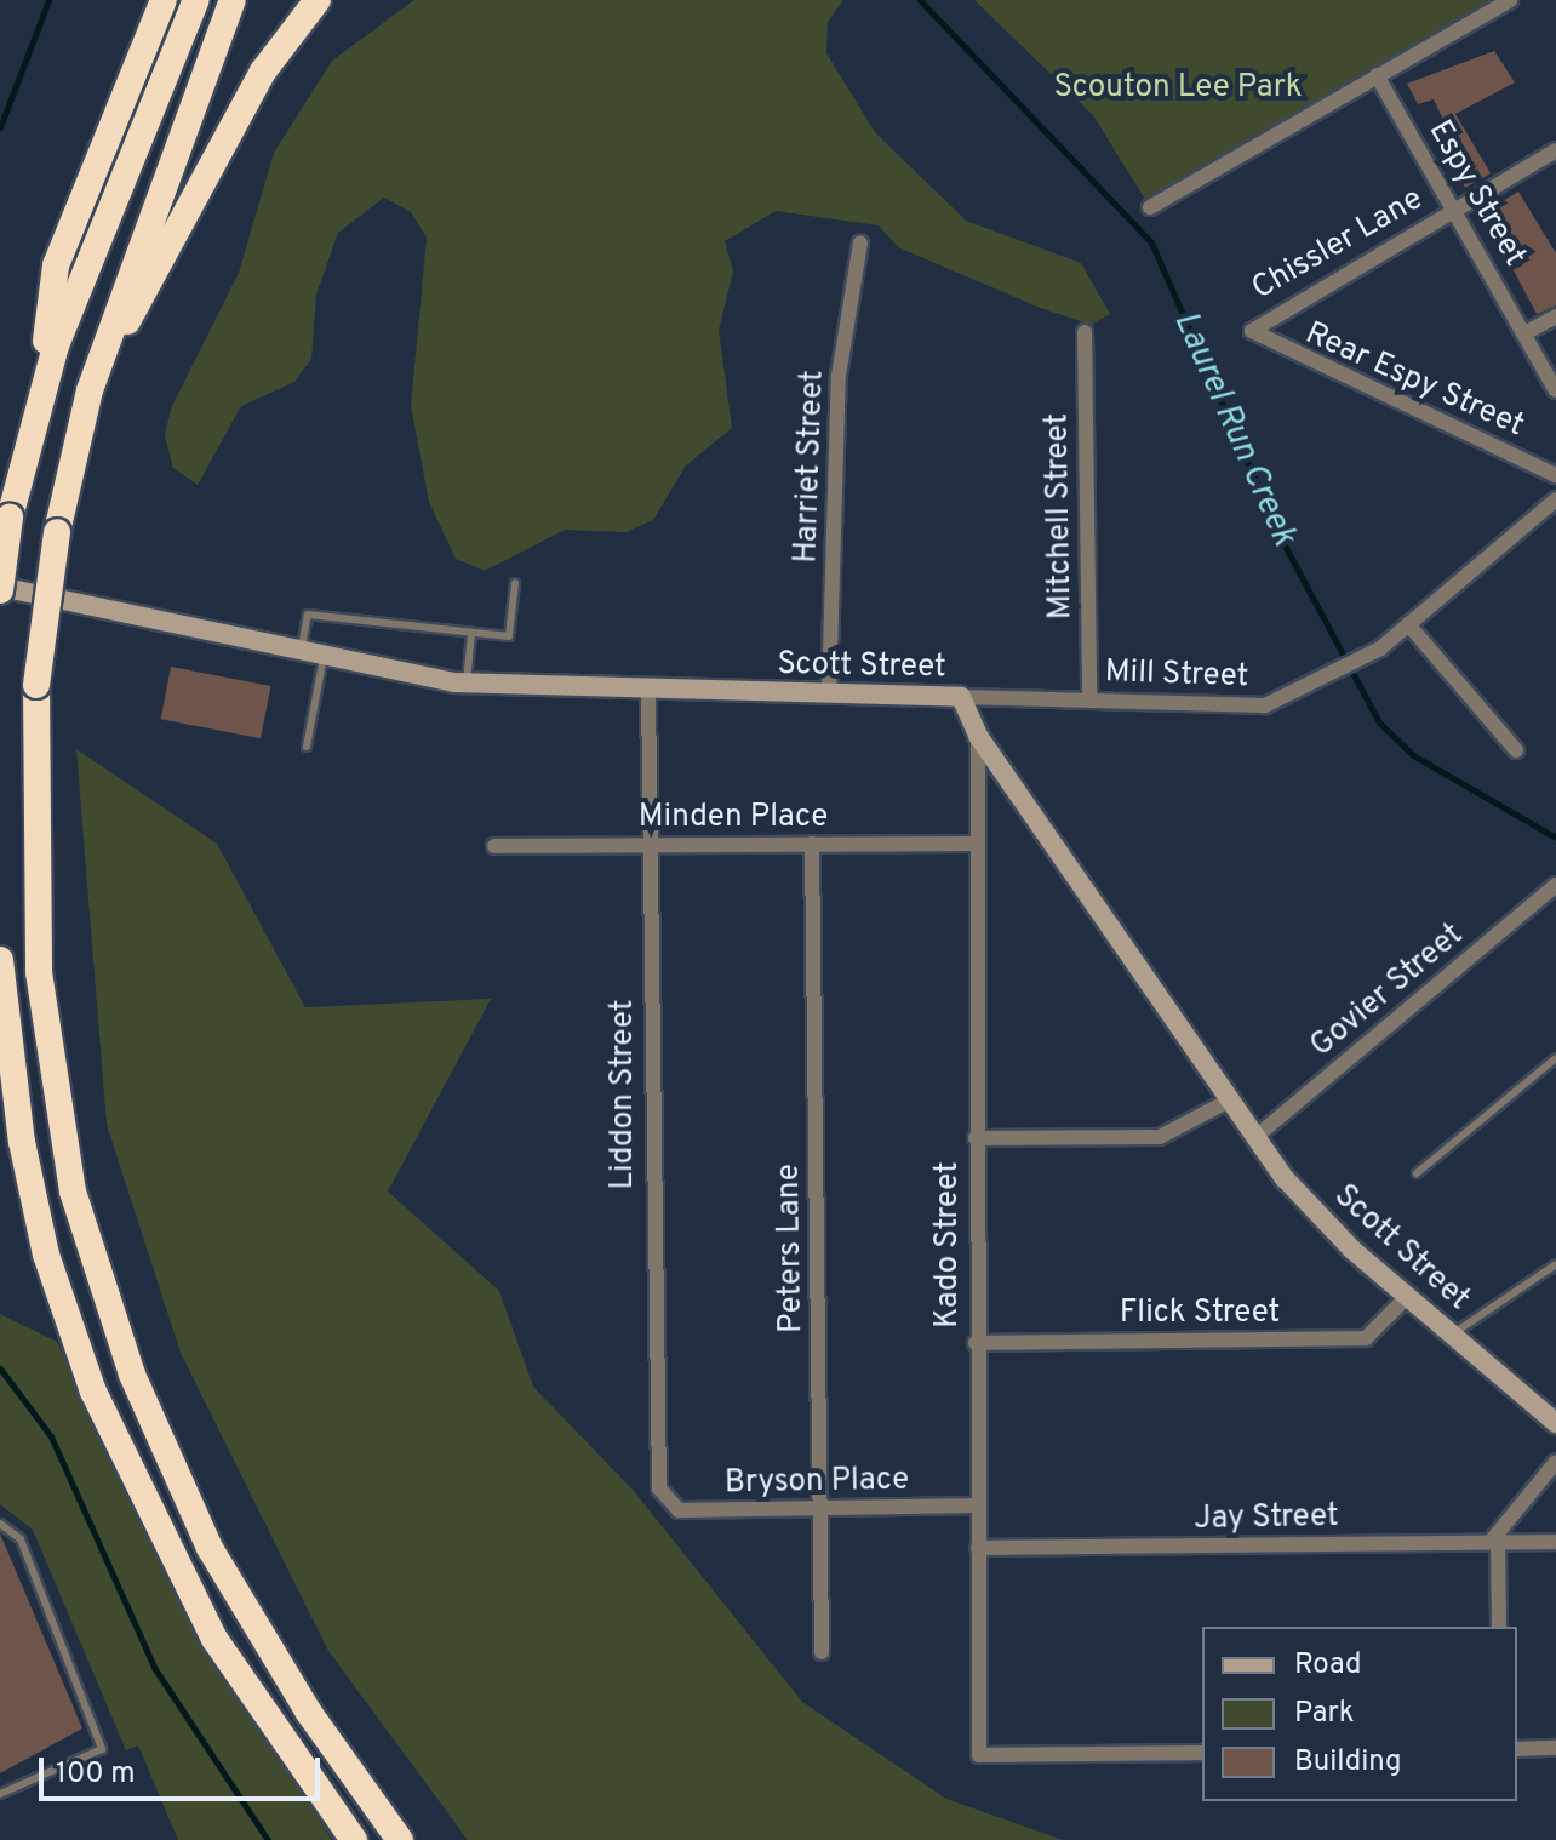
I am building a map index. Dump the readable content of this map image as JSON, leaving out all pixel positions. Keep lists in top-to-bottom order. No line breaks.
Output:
{"streets":{"street":["Espy Street","Chissler Lane","Rear Espy Street","Harriet Street","Mitchell Street","Scott Street","Mill Street","Minden Place","Govier Street","Liddon Street","Kado Street","Peters Lane","Flick Street","Bryson Place","Jay Street"]},"crossings":[["Espy Street","Chissler Lane"],["Chissler Lane","Rear Espy Street"],["Harriet Street","Scott Street"],["Mitchell Street","Mill Street"],["Scott Street","Mill Street"],["Scott Street","Govier Street"],["Scott Street","Liddon Street"],["Scott Street","Kado Street"],["Scott Street","Flick Street"],["Minden Place","Liddon Street"],["Minden Place","Kado Street"],["Minden Place","Peters Lane"],["Liddon Street","Bryson Place"],["Kado Street","Flick Street"],["Kado Street","Bryson Place"],["Kado Street","Jay Street"],["Peters Lane","Bryson Place"]],"water":["Laurel Run Creek"],"parks":["Scouton Lee Park"],"legend":["Road","Park","Building"],"scale_bar":"100 m"}
